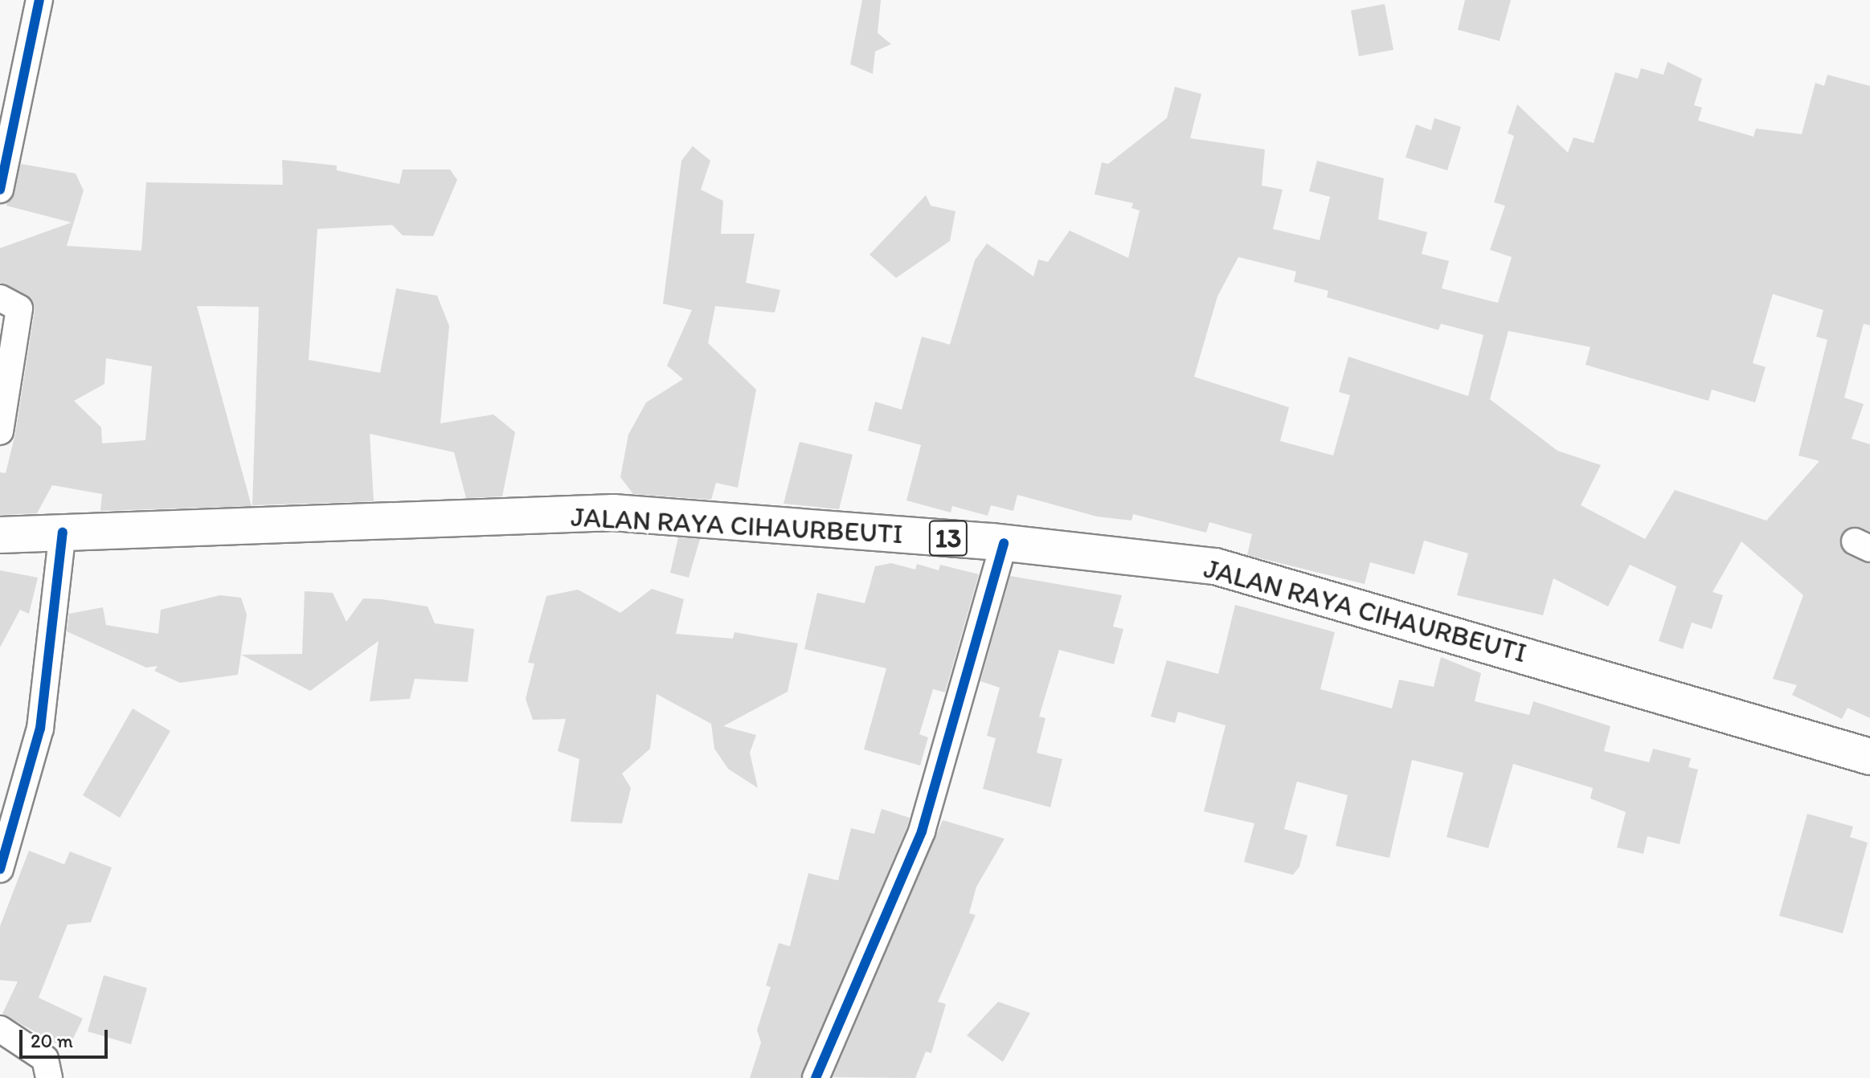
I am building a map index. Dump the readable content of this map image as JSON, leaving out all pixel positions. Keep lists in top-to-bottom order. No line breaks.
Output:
{"streets":{"highway":["JALAN RAYA CIHAURBEUTI","13"]},"scale_bar":"20 m"}
